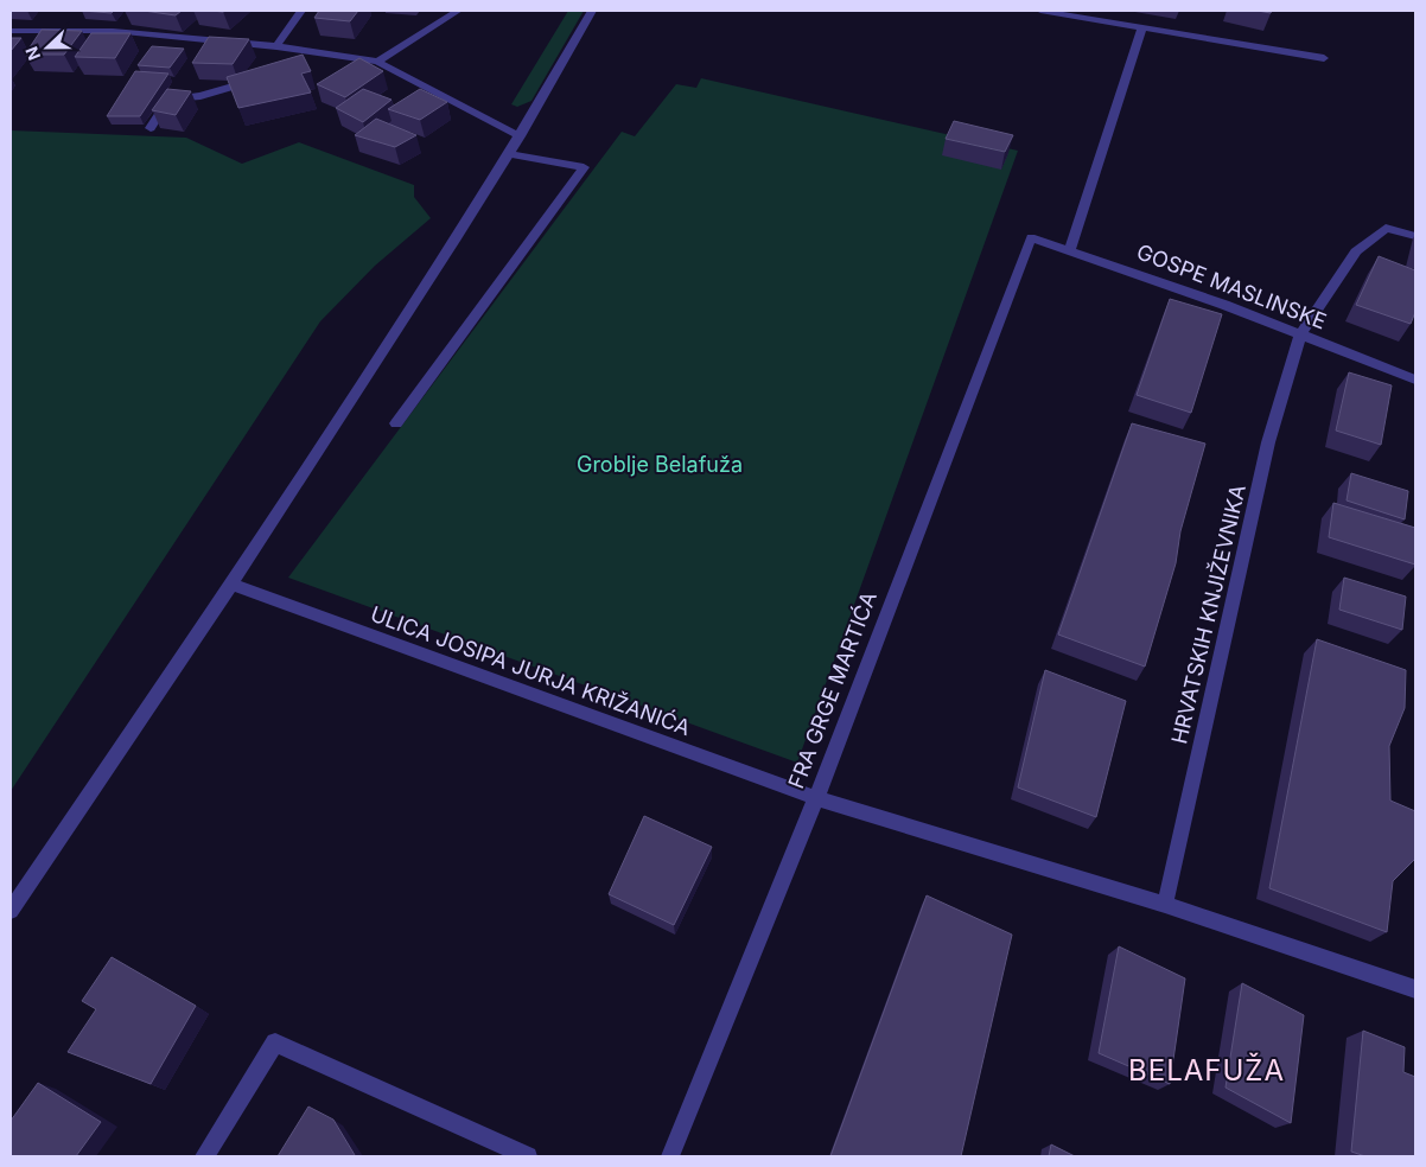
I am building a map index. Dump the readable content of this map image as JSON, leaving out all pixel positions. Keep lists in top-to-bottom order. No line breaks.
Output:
{"streets":{"street":["GOSPE MASLINSKE","HRVATSKIH KNJIŽEVNIKA","ULICA JOSIPA JURJA KRIŽANIĆA","FRA GRGE MARTIĆA"]},"crossings":[["GOSPE MASLINSKE","HRVATSKIH KNJIŽEVNIKA"],["GOSPE MASLINSKE","FRA GRGE MARTIĆA"],["HRVATSKIH KNJIŽEVNIKA","ULICA JOSIPA JURJA KRIŽANIĆA"],["ULICA JOSIPA JURJA KRIŽANIĆA","FRA GRGE MARTIĆA"]],"districts":["BELAFUŽA"],"parks":["Groblje Belafuža"],"north":"left"}
